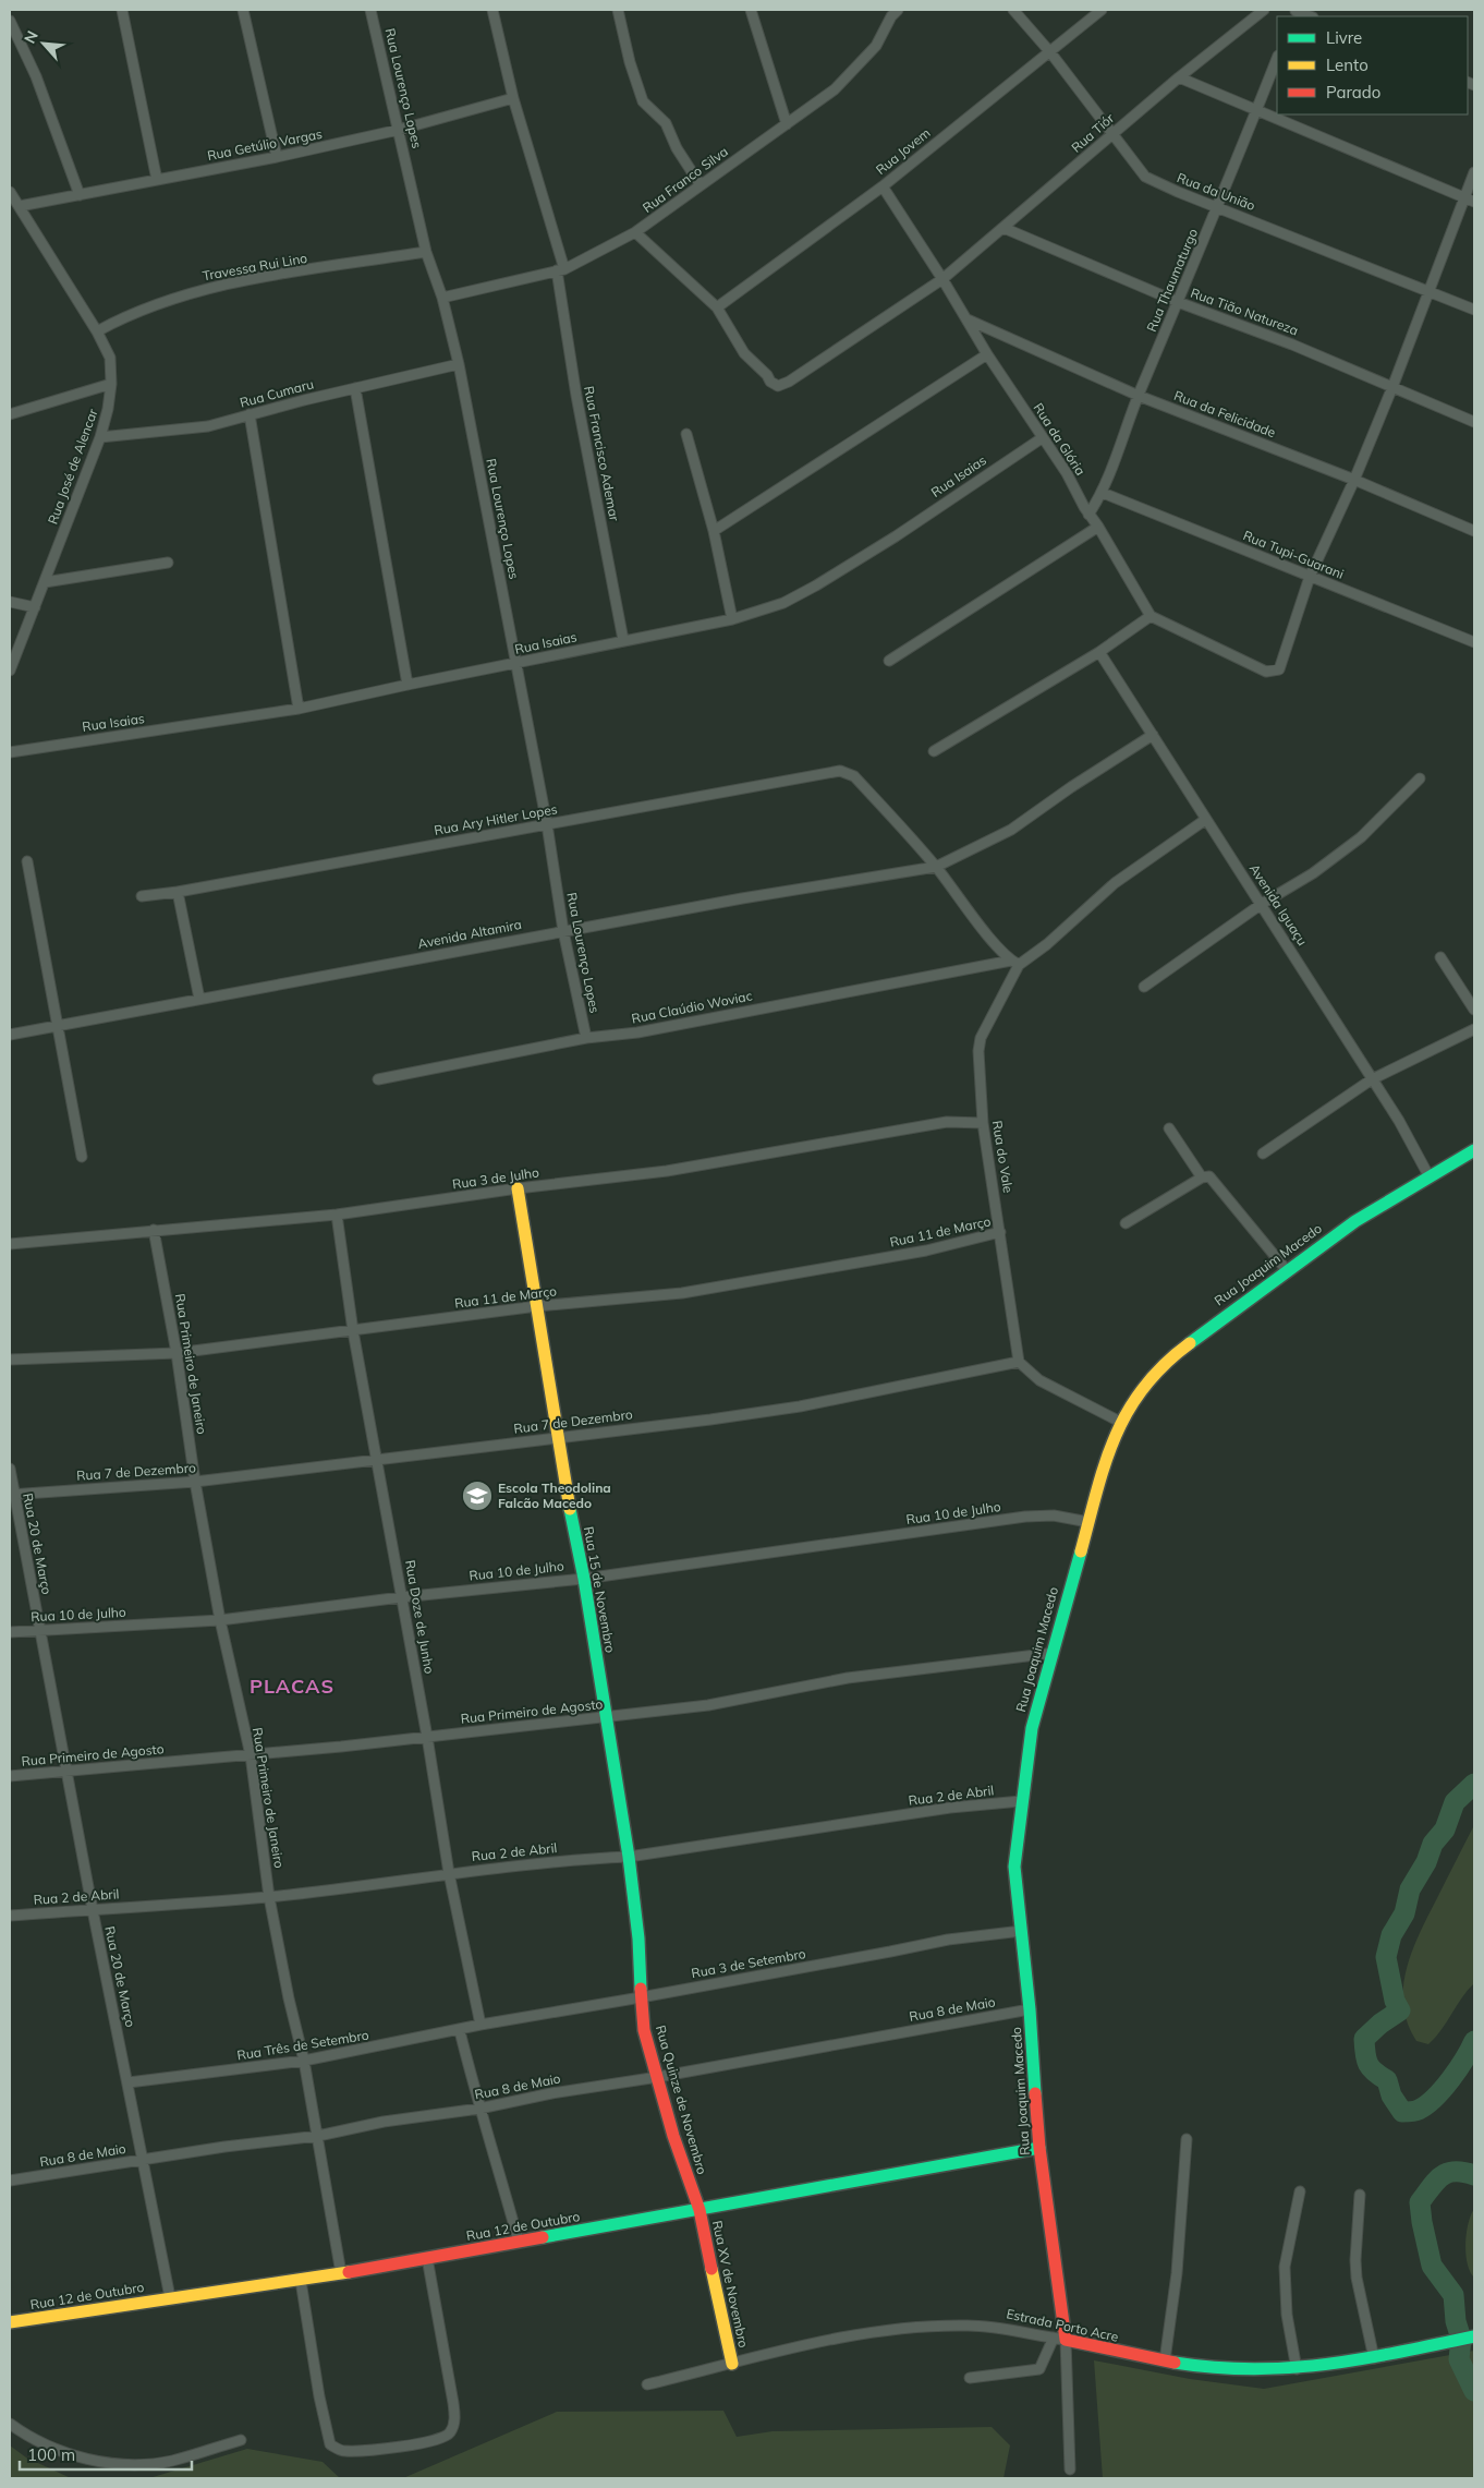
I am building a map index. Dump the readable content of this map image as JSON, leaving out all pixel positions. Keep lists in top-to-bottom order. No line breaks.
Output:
{"streets":{"street":["Rua Lourenço Lopes","Rua Tiór","Rua Getúlio Vargas","Rua Jovem","Rua Franco Silva","Rua da União","Travessa Rui Lino","Rua Thaumaturgo","Rua Tião Natureza","Rua Cumaru","Rua da Felicidade","Rua da Glória","Rua Francisco Ademar","Rua José de Alencar","Rua Isaias","Rua Tupi-Guarani","Rua Ary Hitler Lopes","Avenida Iguaçu","Avenida Altamira","Rua Claúdio Woviac","Rua do Vale","Rua 3 de Julho","Rua 11 de Março","Rua Joaquim Macedo","Rua Primeiro de Janeiro","Rua 7 de Dezembro","Rua 10 de Julho","Rua 20 de Março","Rua 15 de Novembro","Rua Doze de Junho","Rua Primeiro de Agosto","Rua 2 de Abril","Rua 3 de Setembro","Rua 8 de Maio","Rua Três de Setembro","Rua Quinze de Novembro","Rua 12 de Outubro","Rua XV de Novembro","Estrada Porto Acre"]},"crossings":[["Rua Lourenço Lopes","Rua Getúlio Vargas"],["Rua Lourenço Lopes","Rua Franco Silva"],["Rua Lourenço Lopes","Travessa Rui Lino"],["Rua Lourenço Lopes","Rua Cumaru"],["Rua Lourenço Lopes","Rua Isaias"],["Rua Lourenço Lopes","Rua Ary Hitler Lopes"],["Rua Lourenço Lopes","Avenida Altamira"],["Rua Lourenço Lopes","Rua Claúdio Woviac"],["Rua Tiór","Rua Jovem"],["Rua Tiór","Rua da União"],["Rua Tiór","Rua Tião Natureza"],["Rua Tiór","Rua da Glória"],["Rua Getúlio Vargas","Rua Francisco Ademar"],["Rua Getúlio Vargas","Rua José de Alencar"],["Rua Jovem","Rua da União"],["Rua Jovem","Rua da Glória"],["Rua Franco Silva","Rua Francisco Ademar"],["Rua da União","Rua Thaumaturgo"],["Travessa Rui Lino","Rua José de Alencar"],["Rua Thaumaturgo","Rua Tião Natureza"],["Rua Thaumaturgo","Rua da Felicidade"],["Rua Thaumaturgo","Rua da Glória"],["Rua Thaumaturgo","Rua Tupi-Guarani"],["Rua Cumaru","Rua José de Alencar"],["Rua da Felicidade","Rua da Glória"],["Rua da Glória","Rua Isaias"],["Rua Francisco Ademar","Rua Isaias"],["Rua Ary Hitler Lopes","Avenida Altamira"],["Avenida Iguaçu","Avenida Altamira"],["Avenida Iguaçu","Rua Joaquim Macedo"],["Rua Claúdio Woviac","Rua do Vale"],["Rua do Vale","Rua 3 de Julho"],["Rua do Vale","Rua 11 de Março"],["Rua do Vale","Rua 7 de Dezembro"],["Rua 3 de Julho","Rua Primeiro de Janeiro"],["Rua 3 de Julho","Rua 15 de Novembro"],["Rua 3 de Julho","Rua Doze de Junho"],["Rua 11 de Março","Rua Primeiro de Janeiro"],["Rua 11 de Março","Rua 15 de Novembro"],["Rua 11 de Março","Rua Doze de Junho"],["Rua Joaquim Macedo","Rua 10 de Julho"],["Rua Joaquim Macedo","Rua Primeiro de Agosto"],["Rua Joaquim Macedo","Rua 2 de Abril"],["Rua Joaquim Macedo","Rua 3 de Setembro"],["Rua Joaquim Macedo","Rua 8 de Maio"],["Rua Joaquim Macedo","Rua 12 de Outubro"],["Rua Joaquim Macedo","Estrada Porto Acre"],["Rua Primeiro de Janeiro","Rua 7 de Dezembro"],["Rua Primeiro de Janeiro","Rua 10 de Julho"],["Rua Primeiro de Janeiro","Rua Primeiro de Agosto"],["Rua Primeiro de Janeiro","Rua 2 de Abril"],["Rua Primeiro de Janeiro","Rua 8 de Maio"],["Rua Primeiro de Janeiro","Rua Três de Setembro"],["Rua Primeiro de Janeiro","Rua 12 de Outubro"],["Rua 7 de Dezembro","Rua 20 de Março"],["Rua 7 de Dezembro","Rua 15 de Novembro"],["Rua 7 de Dezembro","Rua Doze de Junho"],["Rua 10 de Julho","Rua 20 de Março"],["Rua 10 de Julho","Rua 15 de Novembro"],["Rua 10 de Julho","Rua Doze de Junho"],["Rua 20 de Março","Rua Primeiro de Agosto"],["Rua 20 de Março","Rua 2 de Abril"],["Rua 20 de Março","Rua 8 de Maio"],["Rua 20 de Março","Rua Três de Setembro"],["Rua 20 de Março","Rua 12 de Outubro"],["Rua 15 de Novembro","Rua Primeiro de Agosto"],["Rua 15 de Novembro","Rua 2 de Abril"],["Rua 15 de Novembro","Rua 3 de Setembro"],["Rua 15 de Novembro","Rua Quinze de Novembro"],["Rua Doze de Junho","Rua Primeiro de Agosto"],["Rua Doze de Junho","Rua 2 de Abril"],["Rua Doze de Junho","Rua 3 de Setembro"],["Rua Doze de Junho","Rua Três de Setembro"],["Rua 3 de Setembro","Rua Três de Setembro"],["Rua 3 de Setembro","Rua Quinze de Novembro"],["Rua 8 de Maio","Rua Quinze de Novembro"],["Rua Quinze de Novembro","Rua 12 de Outubro"],["Rua Quinze de Novembro","Rua XV de Novembro"],["Rua 12 de Outubro","Rua XV de Novembro"],["Rua XV de Novembro","Estrada Porto Acre"]],"districts":["PLACAS"],"places":{"school or university":["Escola Theodolina Falcão Macedo"]},"legend":["Livre","Lento","Parado"],"scale_bar":"100 m","north":"top left"}
